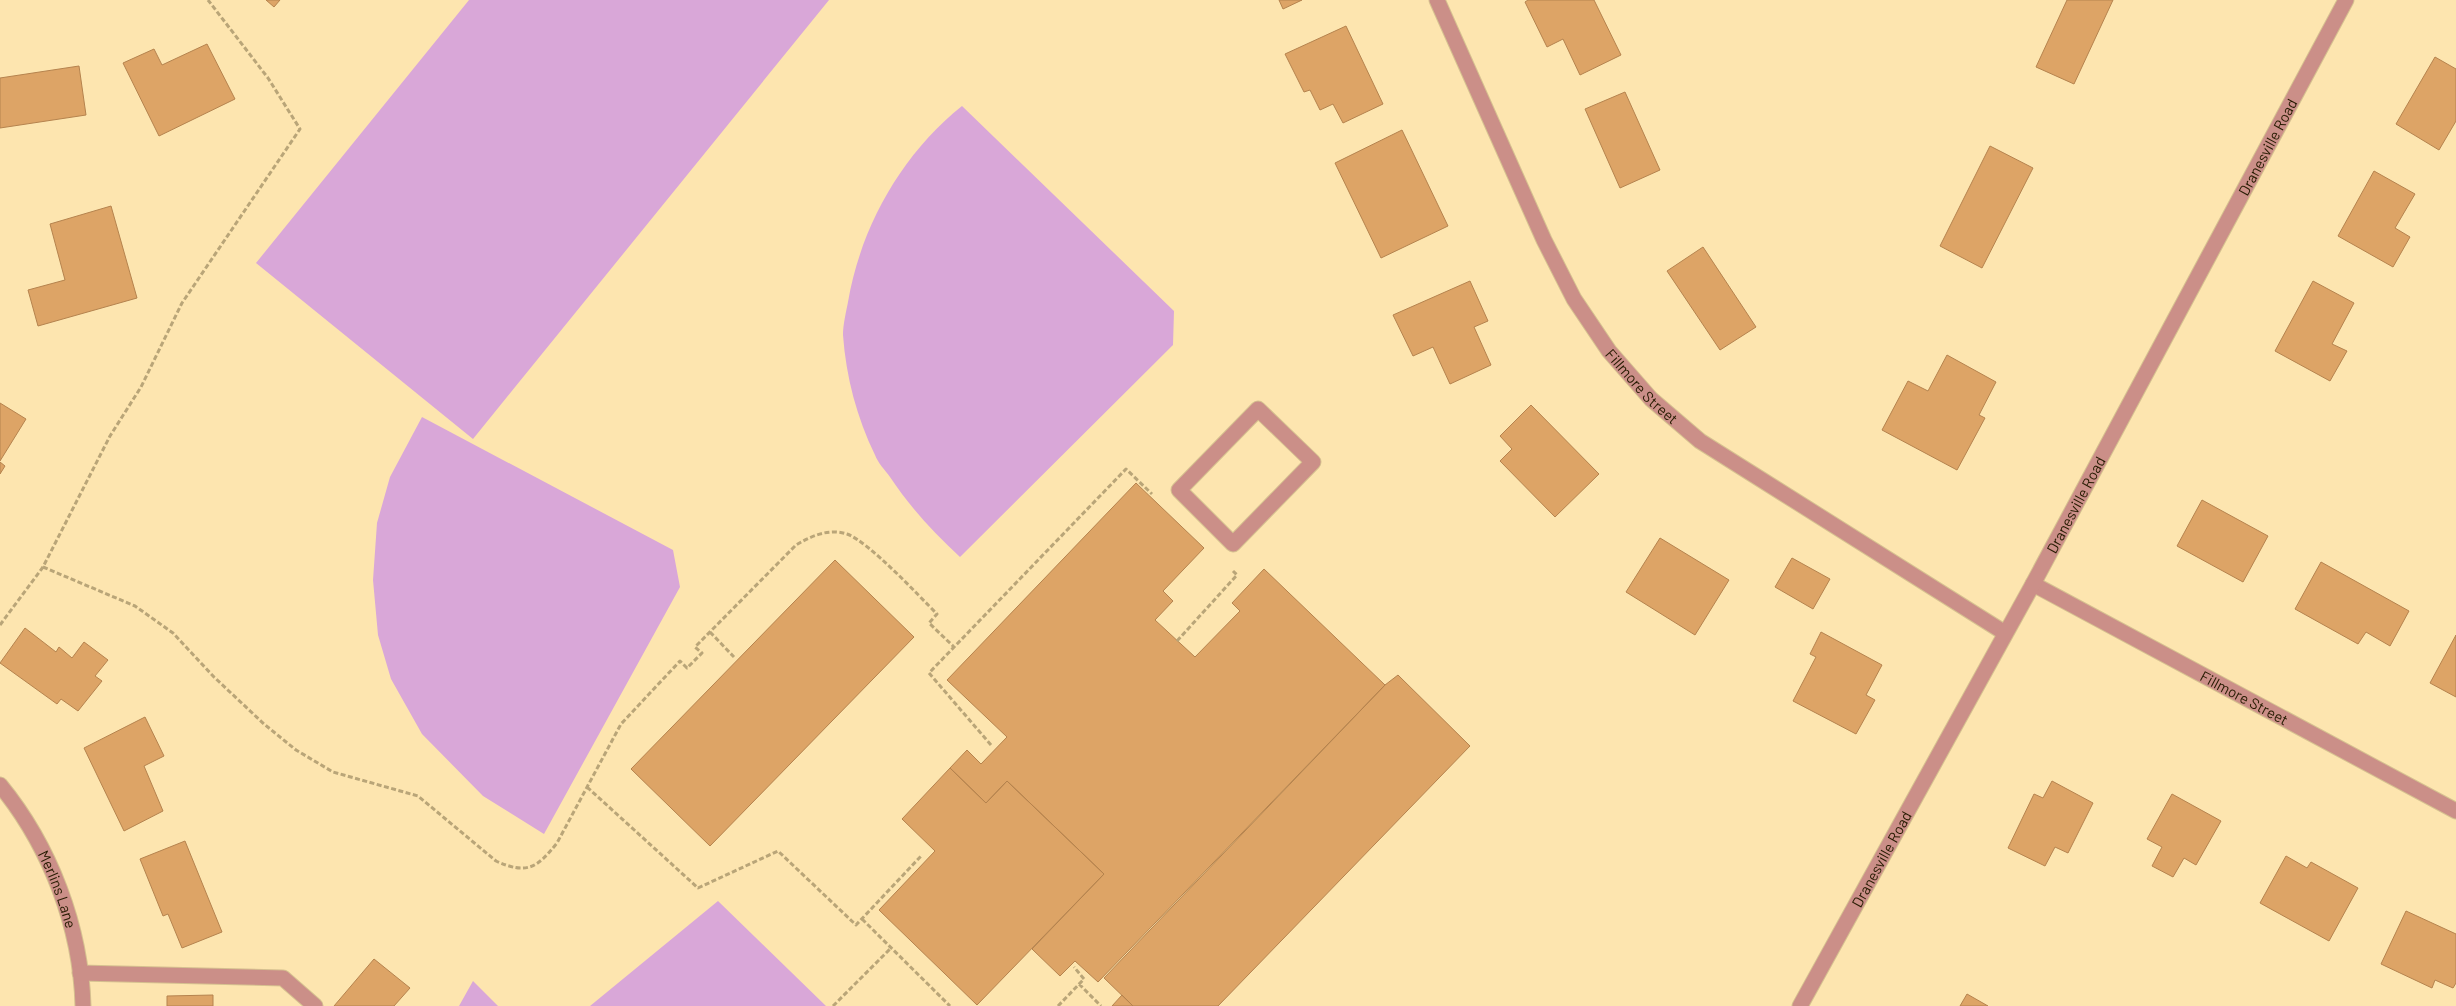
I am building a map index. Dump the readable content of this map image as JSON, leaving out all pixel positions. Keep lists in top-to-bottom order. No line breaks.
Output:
{"streets":{"street":["Dranesville Road","Fillmore Street","Merlins Lane"]},"crossings":[["Dranesville Road","Fillmore Street"]]}
